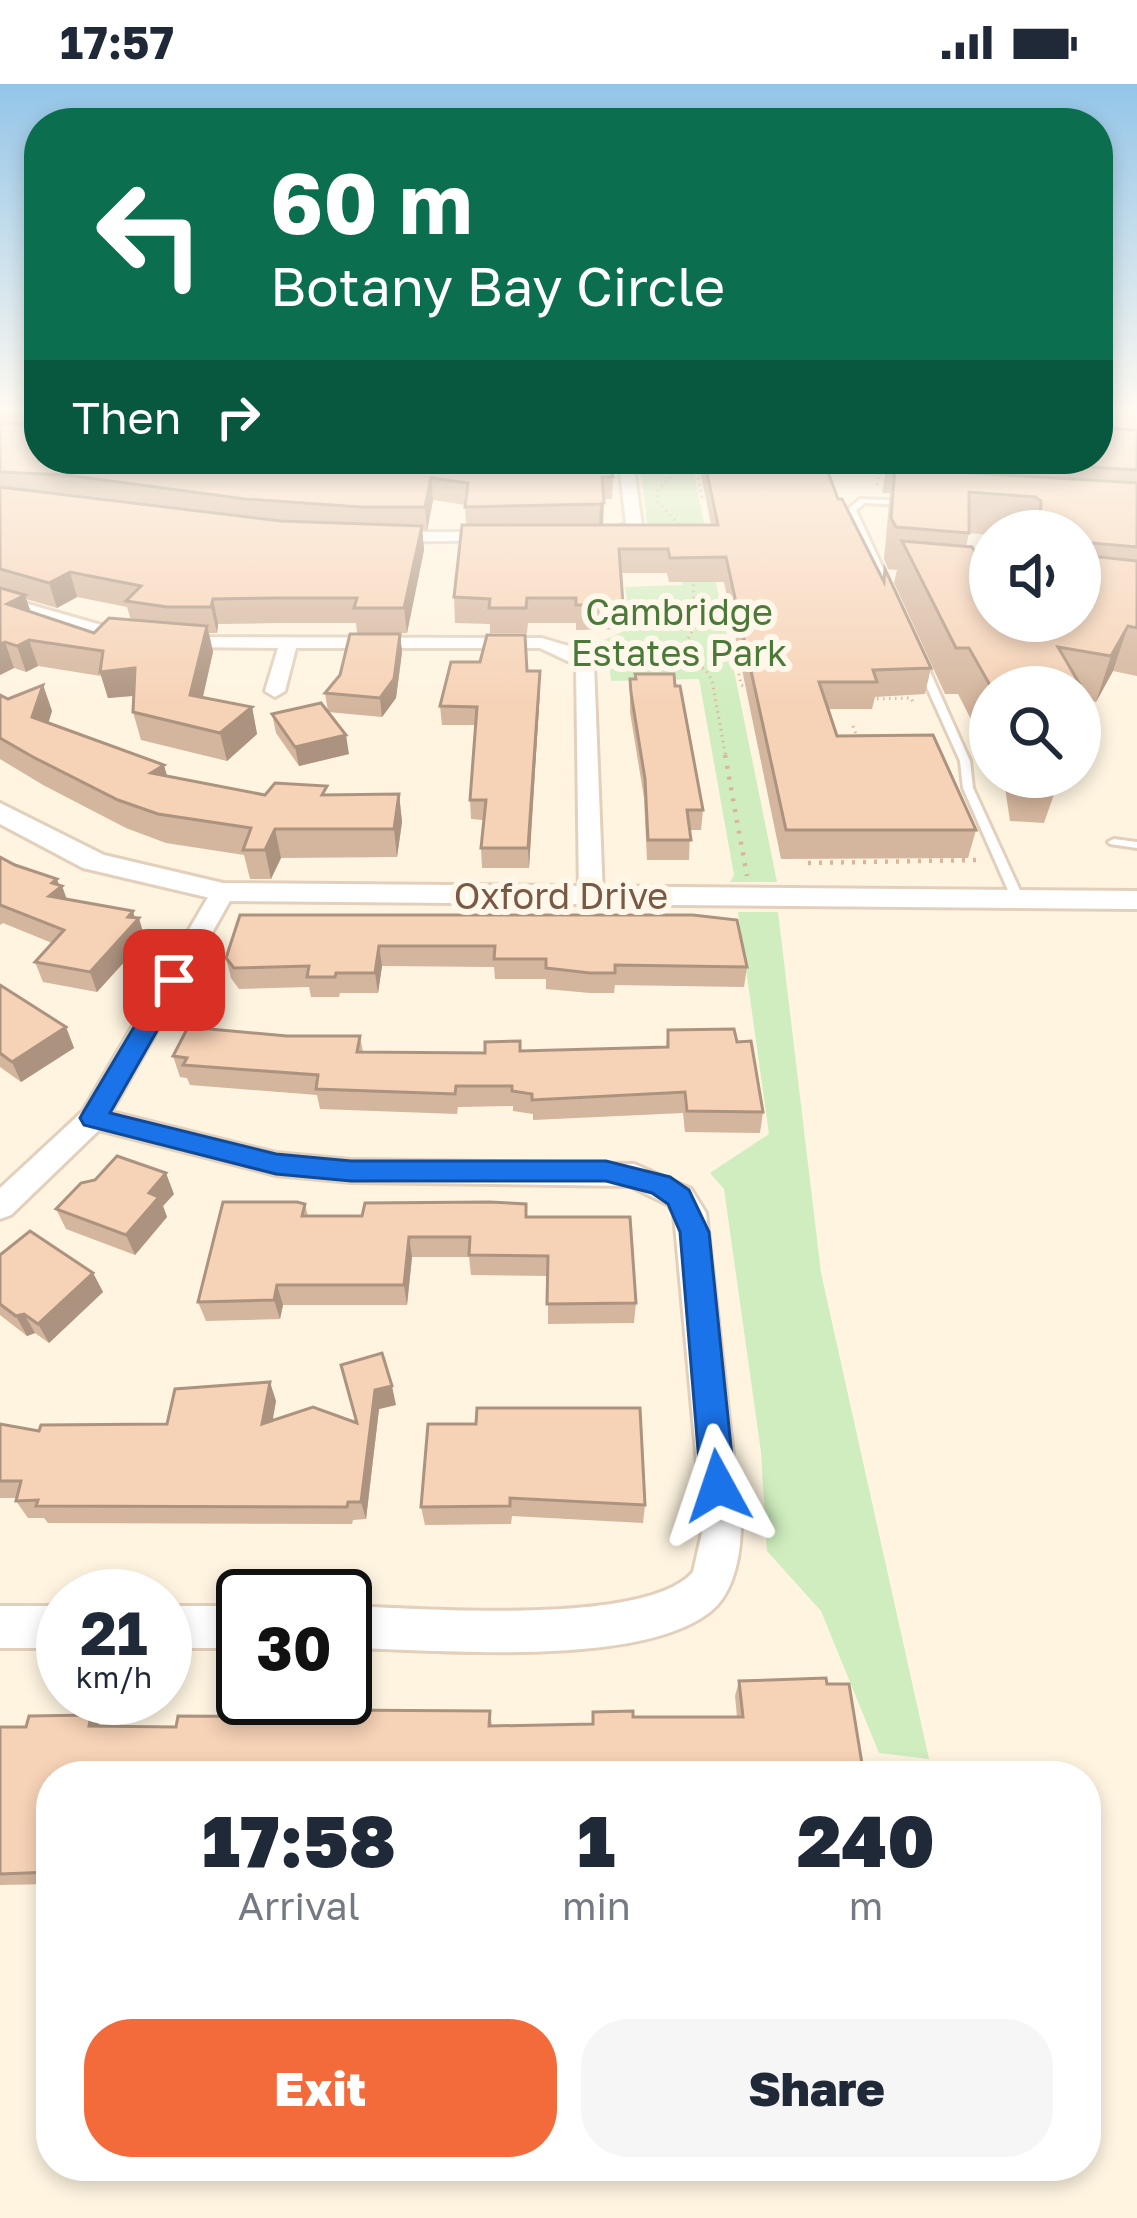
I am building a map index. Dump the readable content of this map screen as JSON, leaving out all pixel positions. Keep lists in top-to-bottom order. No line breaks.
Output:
{"streets":{"street":["Oxford Drive"]},"parks":["Cambridge Estates Park"],"page":{"status":"17:57","turn":["60 m","Botany Bay Circle"],"then":"Then","speed":"21 km/h","limit":"30","eta":["17:58","Arrival","1","min","240","m"],"buttons":["Exit","Share"]}}
